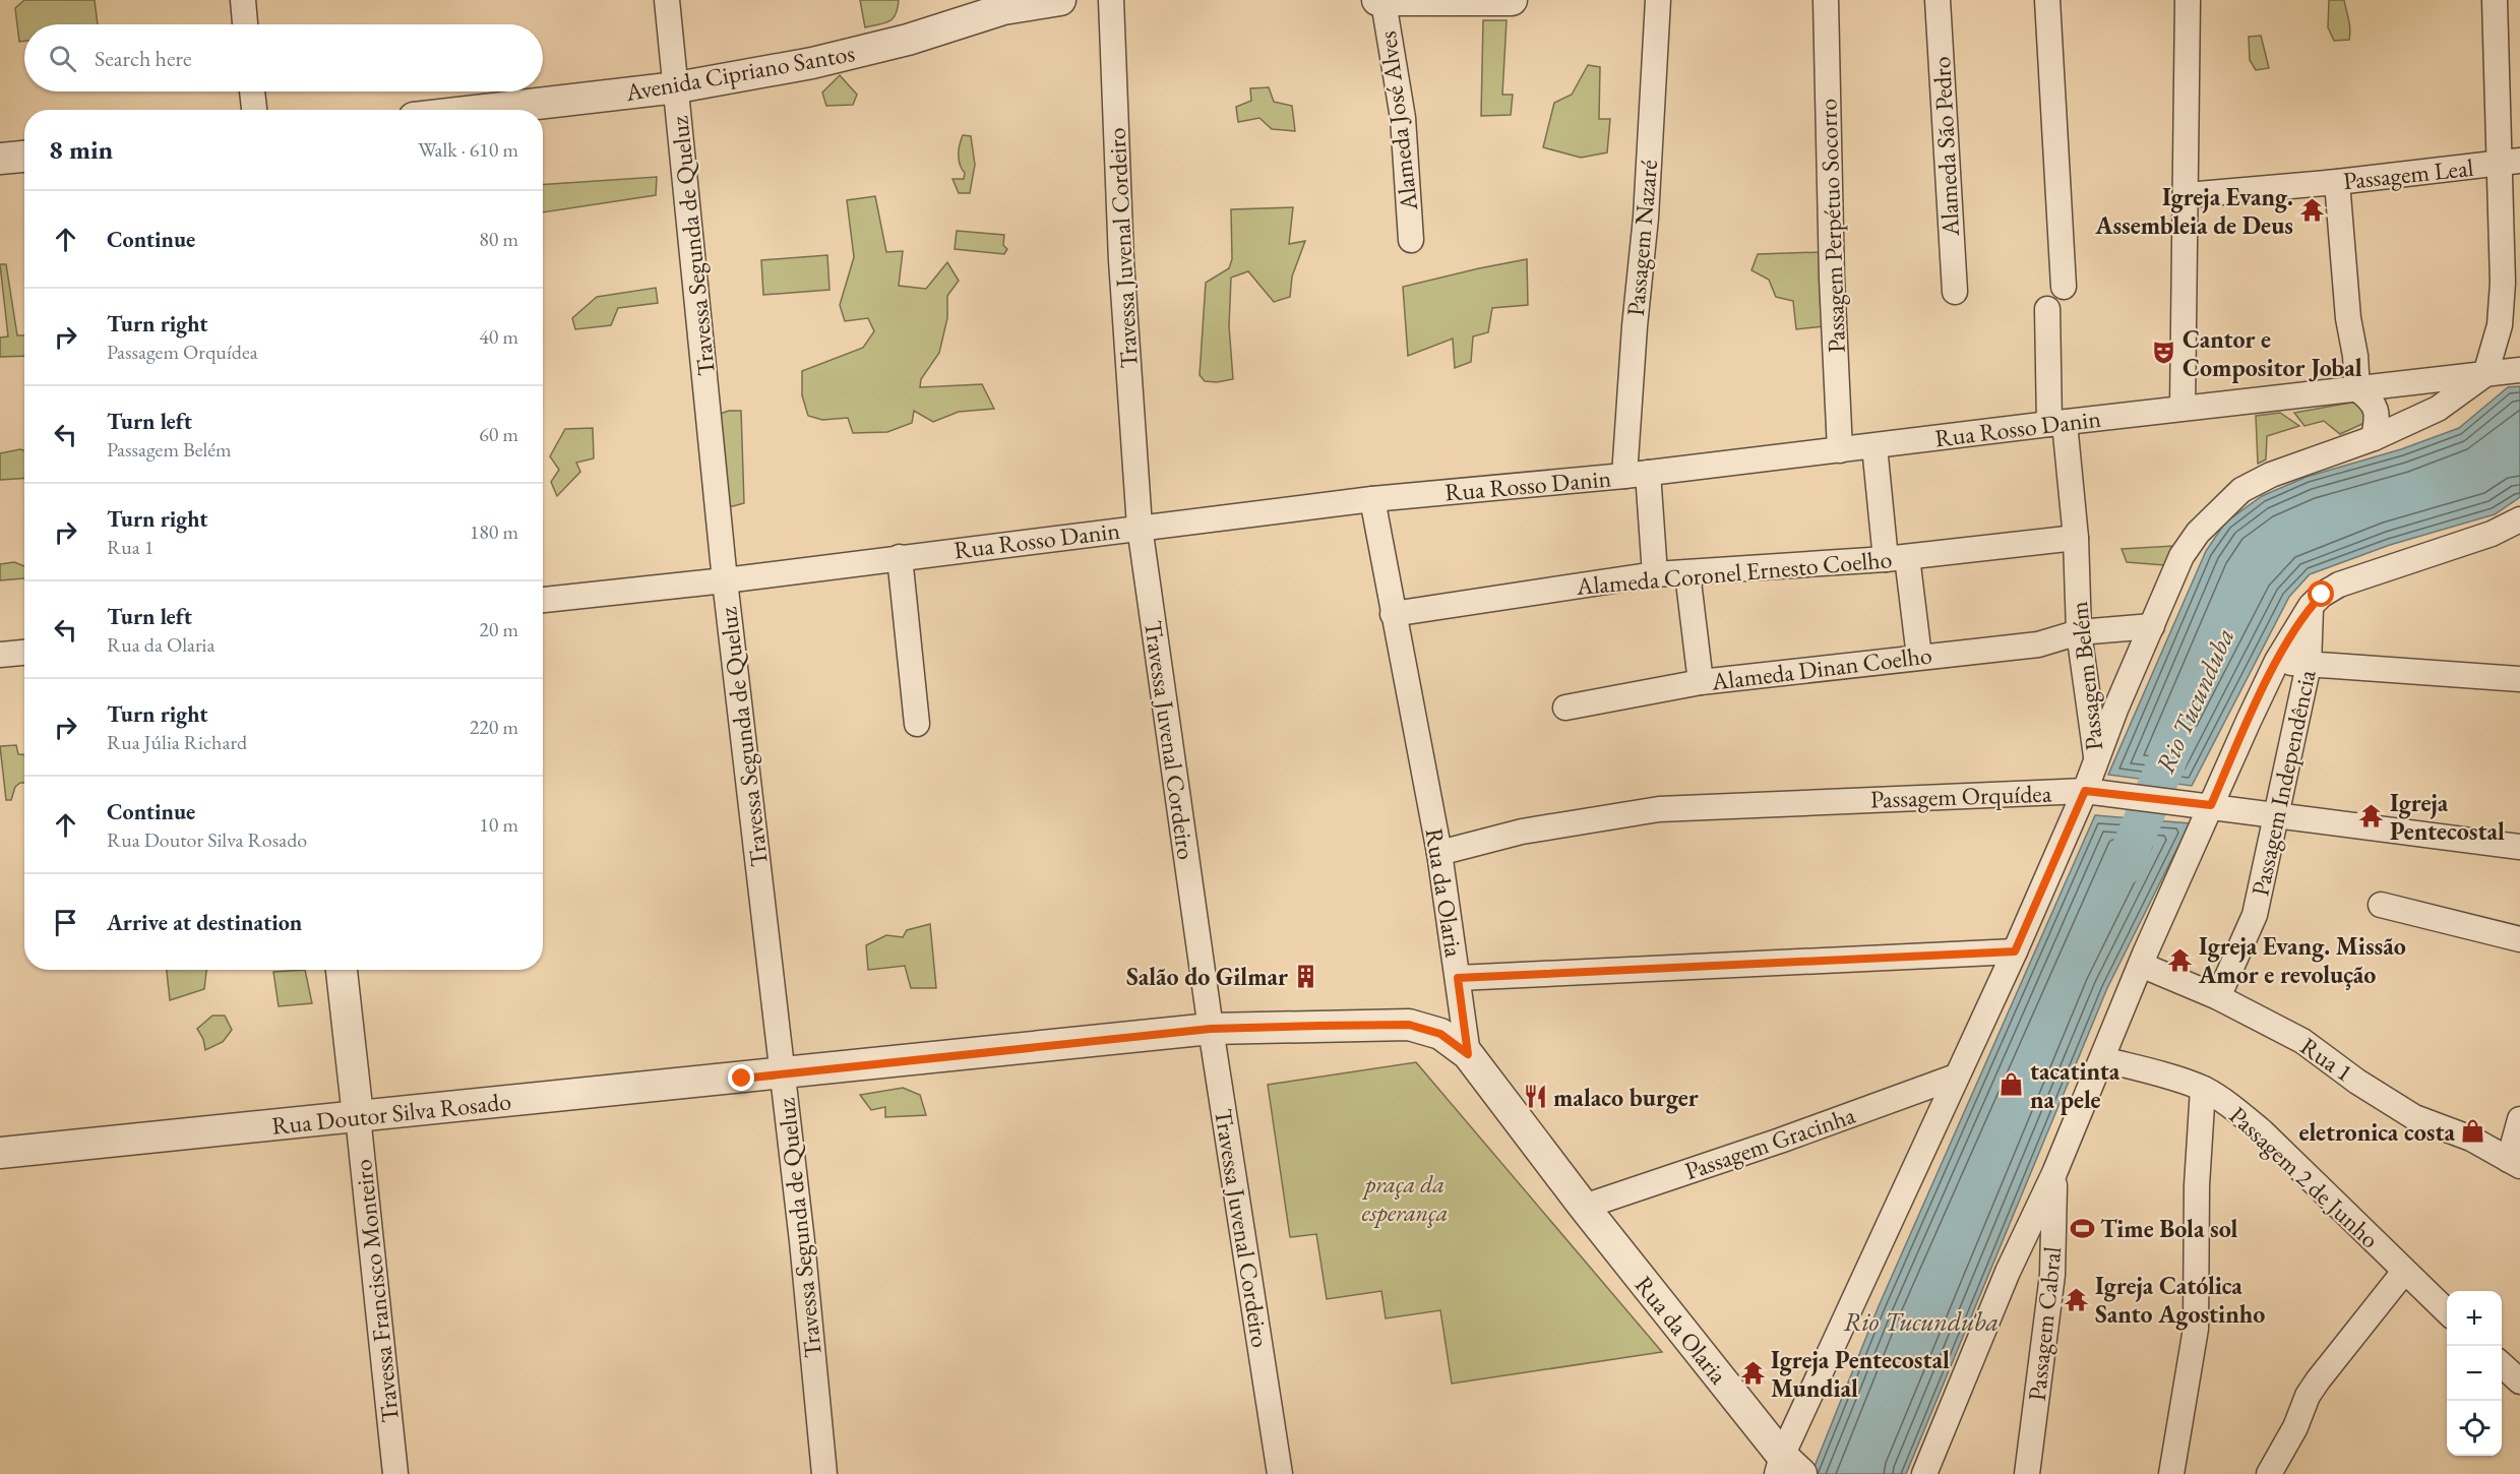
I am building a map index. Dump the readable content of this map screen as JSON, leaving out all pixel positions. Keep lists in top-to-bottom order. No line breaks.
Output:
{"streets":{"street":["Avenida Cipriano Santos","Alameda José Alves","Alameda São Pedro","Passagem Leal","Passagem Perpétuo Socorro","Passagem Nazaré","Travessa Segunda de Queluz","Travessa Juvenal Cordeiro","Rua Rosso Danin","Alameda Coronel Ernesto Coelho","Alameda Dinan Coelho","Passagem Belém","Passagem Independência","Passagem Orquídea","Rua da Olaria","Rua 1","Rua Doutor Silva Rosado","Passagem Gracinha","Passagem 2 de Junho","Travessa Francisco Monteiro","Passagem Cabral"]},"crossings":[["Avenida Cipriano Santos","Travessa Segunda de Queluz"],["Passagem Perpétuo Socorro","Rua Rosso Danin"],["Passagem Nazaré","Rua Rosso Danin"],["Passagem Nazaré","Alameda Coronel Ernesto Coelho"],["Travessa Segunda de Queluz","Rua Rosso Danin"],["Travessa Segunda de Queluz","Rua Doutor Silva Rosado"],["Travessa Juvenal Cordeiro","Rua Rosso Danin"],["Travessa Juvenal Cordeiro","Rua Doutor Silva Rosado"],["Rua Rosso Danin","Passagem Belém"],["Rua Rosso Danin","Rua da Olaria"],["Alameda Coronel Ernesto Coelho","Passagem Belém"],["Alameda Coronel Ernesto Coelho","Rua da Olaria"],["Alameda Dinan Coelho","Passagem Belém"],["Passagem Belém","Passagem Orquídea"],["Passagem Belém","Rua da Olaria"],["Passagem Belém","Passagem Gracinha"],["Passagem Independência","Passagem Orquídea"],["Passagem Independência","Rua 1"],["Passagem Orquídea","Rua da Olaria"],["Rua da Olaria","Rua Doutor Silva Rosado"],["Rua da Olaria","Passagem Gracinha"],["Rua Doutor Silva Rosado","Travessa Francisco Monteiro"]],"water":["Rio Tucunduba"],"parks":["praça da esperança"],"places":{"temple":["Igreja Evang. Assembleia de Deus","Igreja Pentecostal","Igreja Evang. Missão Amor e revolução","Igreja Católica Santo Agostinho","Igreja Pentecostal Mundial"],"theatre":["Cantor e Compositor Jobal"],"building":["Salão do Gilmar"],"shop":["tacatinta na pele","eletronica costa"],"restaurant":["malaco burger"],"sports":["Time Bola sol"]},"page":{"search":"Search here","heading":["8 min","Walk · 610 m"],"list":[["Continue","80 m"],["Turn right","Passagem Orquídea","40 m"],["Turn left","Passagem Belém","60 m"],["Turn right","Rua 1","180 m"],["Turn left","Rua da Olaria","20 m"],["Turn right","Rua Júlia Richard","220 m"],["Continue","Rua Doutor Silva Rosado","10 m"],"Arrive at destination"],"map_buttons":["+","−"]}}
